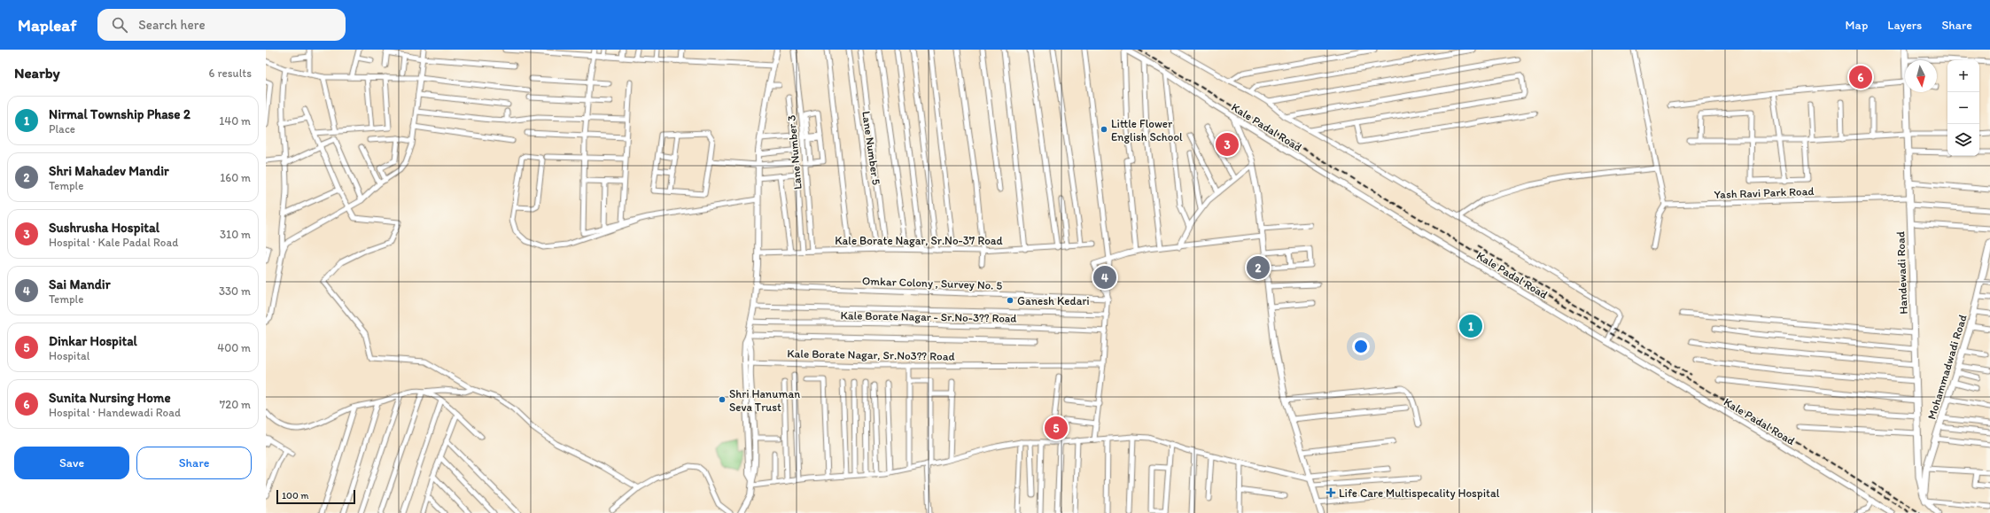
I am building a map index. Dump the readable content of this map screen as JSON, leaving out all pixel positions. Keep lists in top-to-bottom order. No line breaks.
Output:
{"streets":{"main road":["Handewadi Road","Mohammadwadi Road"],"street":["Kale Padal Road","Lane Number 5","Lane Number 3","Yash Ravi Park Road","Kale Borate Nagar, Sr.No-37 Road","Omkar Colony , Survey No. 5","Kale Borate Nagar - Sr.No-3?? Road","Kale Borate Nagar, Sr.No3?? Road"]},"crossings":[["Lane Number 5","Kale Borate Nagar, Sr.No-37 Road"],["Lane Number 3","Kale Borate Nagar, Sr.No-37 Road"],["Yash Ravi Park Road","Handewadi Road"],["Handewadi Road","Mohammadwadi Road"]],"places":{"other":["Little Flower English School","Ganesh Kedari","Shri Hanuman Seva Trust"],"health":["Life Care Multispecality Hospital"]},"scale_bar":"100 m","north":"bottom","page":{"header":"Mapleaf","search":"Search here","nav":["Map","Layers","Share"],"heading":["Nearby","6 results"],"map_buttons":["+","−"],"pins":["6","3","2","4","1","5"],"list":[{"mark":"1","name":"Nirmal Township Phase 2","note":"Place","value":"140 m"},{"mark":"2","name":"Shri Mahadev Mandir","note":"Temple","value":"160 m"},{"mark":"3","name":"Sushrusha Hospital","note":"Hospital · Kale Padal Road","value":"310 m"},{"mark":"4","name":"Sai Mandir","note":"Temple","value":"330 m"},{"mark":"5","name":"Dinkar Hospital","note":"Hospital","value":"400 m"},{"mark":"6","name":"Sunita Nursing Home","note":"Hospital · Handewadi Road","value":"720 m"}],"buttons":["Save","Share"],"scale":"100 m"}}
